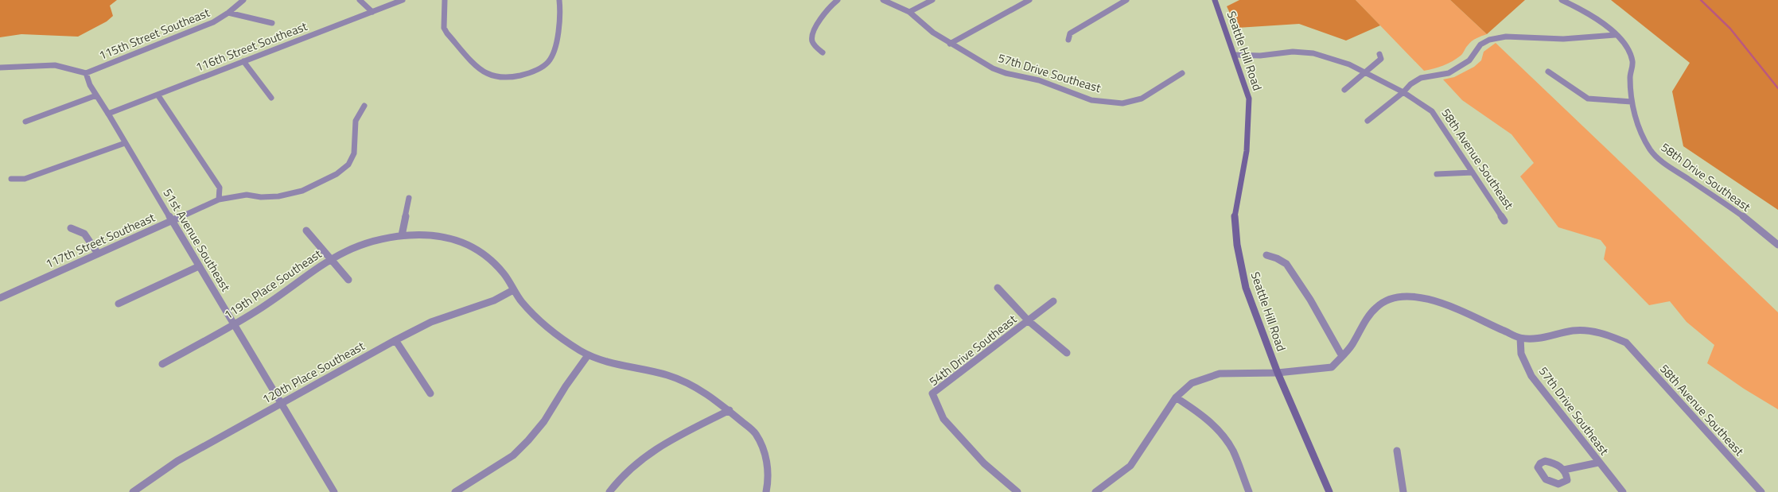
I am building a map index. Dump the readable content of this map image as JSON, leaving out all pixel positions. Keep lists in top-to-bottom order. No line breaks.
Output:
{"streets":{"main road":["Seattle Hill Road"],"street":["115th Street Southeast","116th Street Southeast","57th Drive Southeast","58th Avenue Southeast","58th Drive Southeast","51st Avenue Southeast","117th Street Southeast","119th Place Southeast","54th Drive Southeast","120th Place Southeast"]},"crossings":[["115th Street Southeast","51st Avenue Southeast"],["116th Street Southeast","51st Avenue Southeast"],["Seattle Hill Road","58th Avenue Southeast"],["57th Drive Southeast","58th Avenue Southeast"],["51st Avenue Southeast","117th Street Southeast"],["51st Avenue Southeast","119th Place Southeast"],["51st Avenue Southeast","120th Place Southeast"],["119th Place Southeast","120th Place Southeast"]]}
